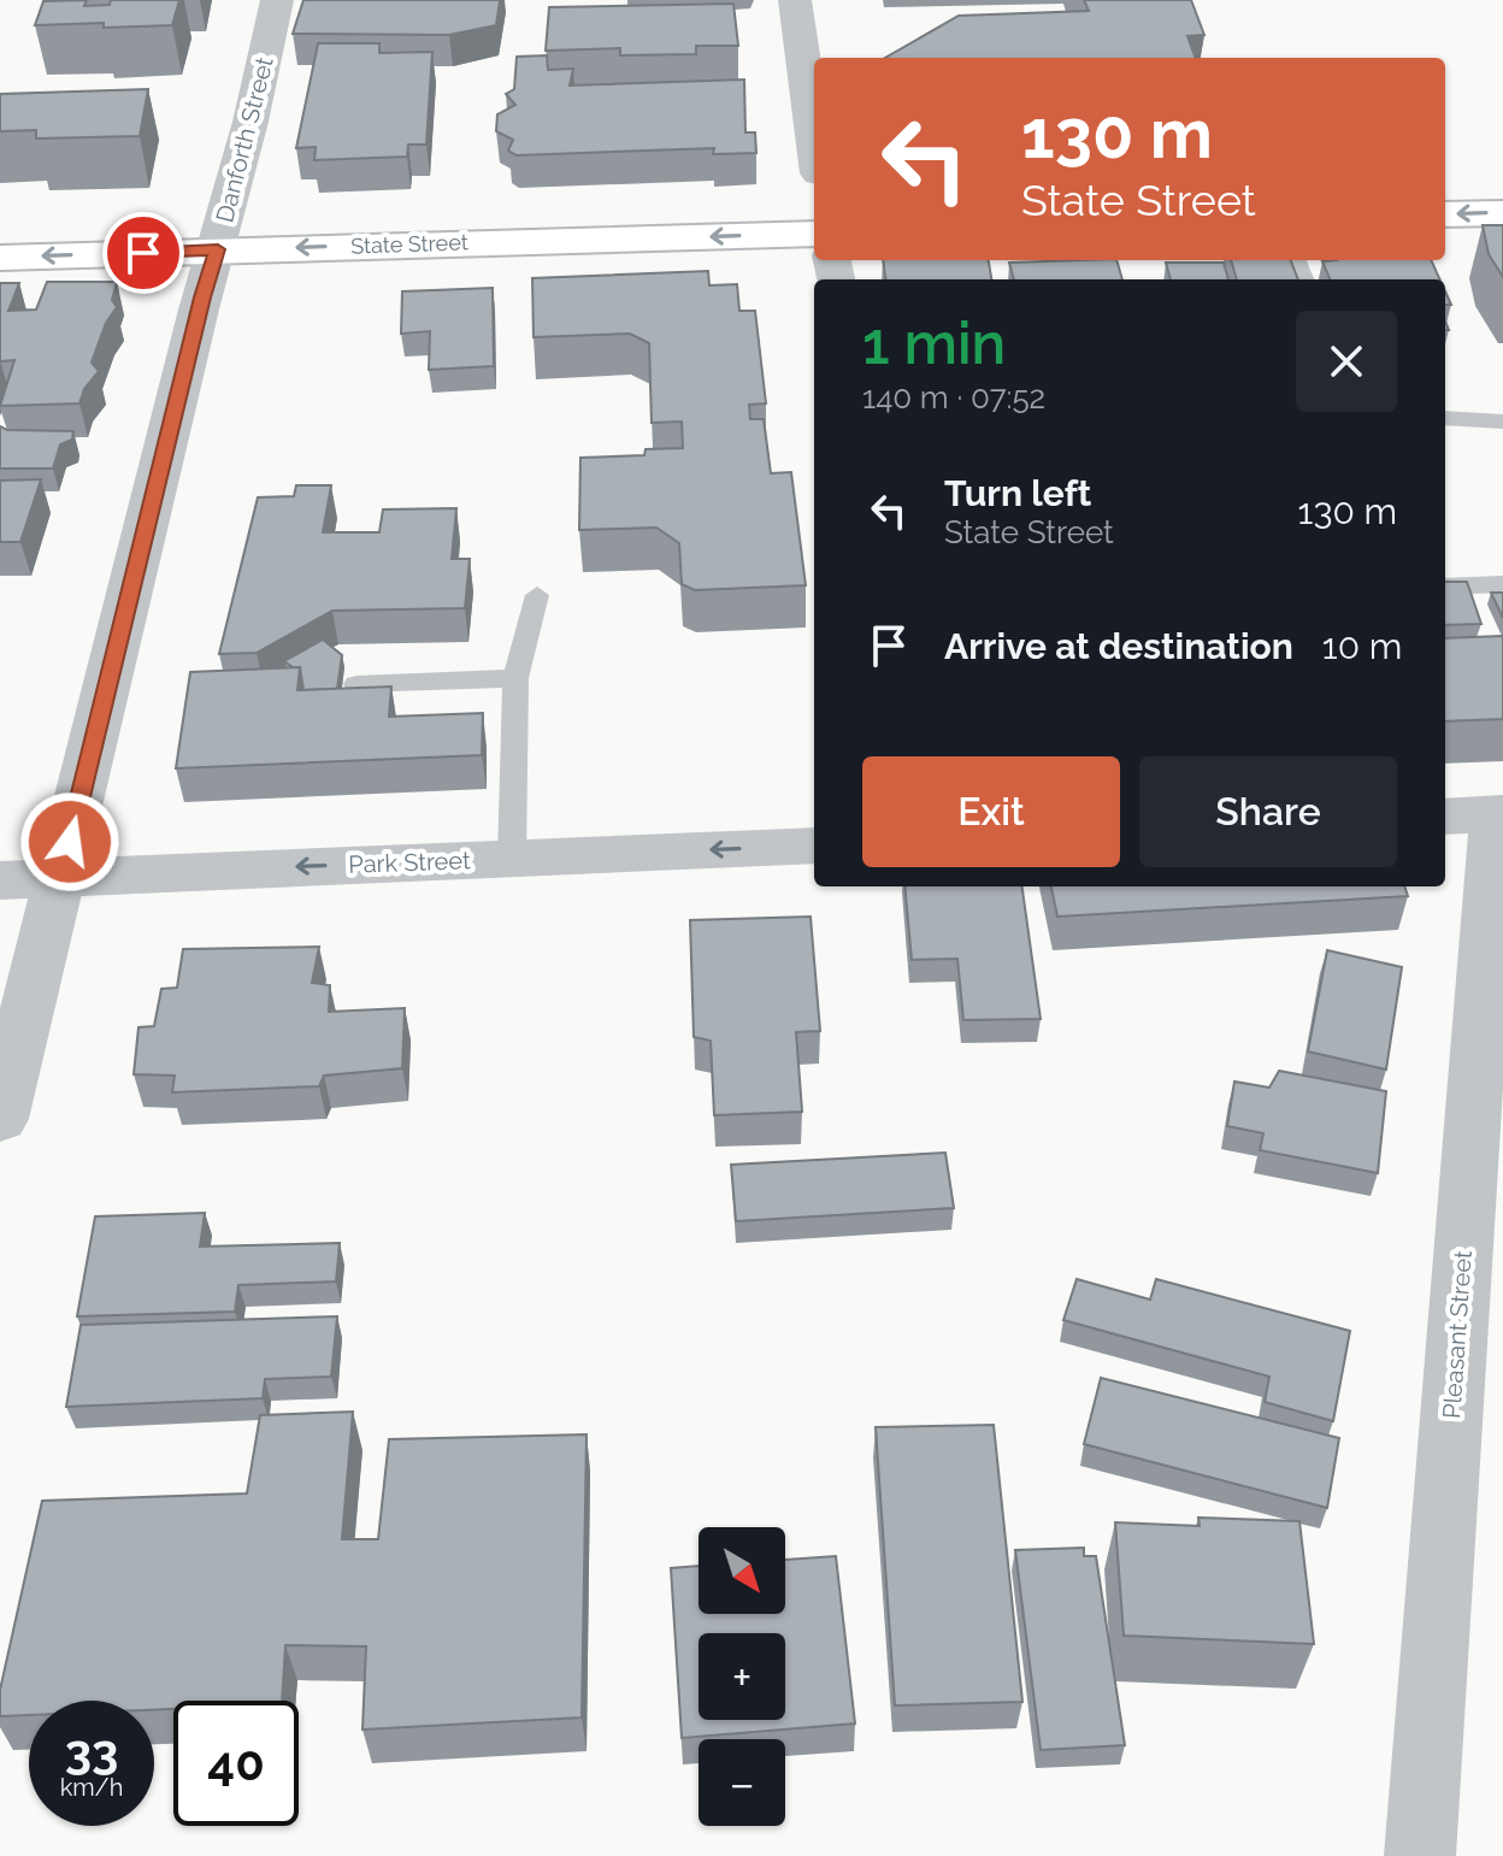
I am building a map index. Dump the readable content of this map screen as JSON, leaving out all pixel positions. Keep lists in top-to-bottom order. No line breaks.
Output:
{"streets":{"main road":["State Street"],"street":["Danforth Street","Park Street","Pleasant Street"]},"crossings":[["Danforth Street","State Street"],["Danforth Street","Park Street"]],"one_way":["State Street","Park Street"],"north":"bottom right","page":{"turn":["130 m","State Street"],"heading":["1 min","140 m · 07:52"],"list":[{"name":"Turn left","note":"State Street","value":"130 m"},{"name":"Arrive at destination","value":"10 m"}],"buttons":["Exit","Share"],"map_buttons":["+","−"],"speed":"33 km/h","limit":"40"}}
